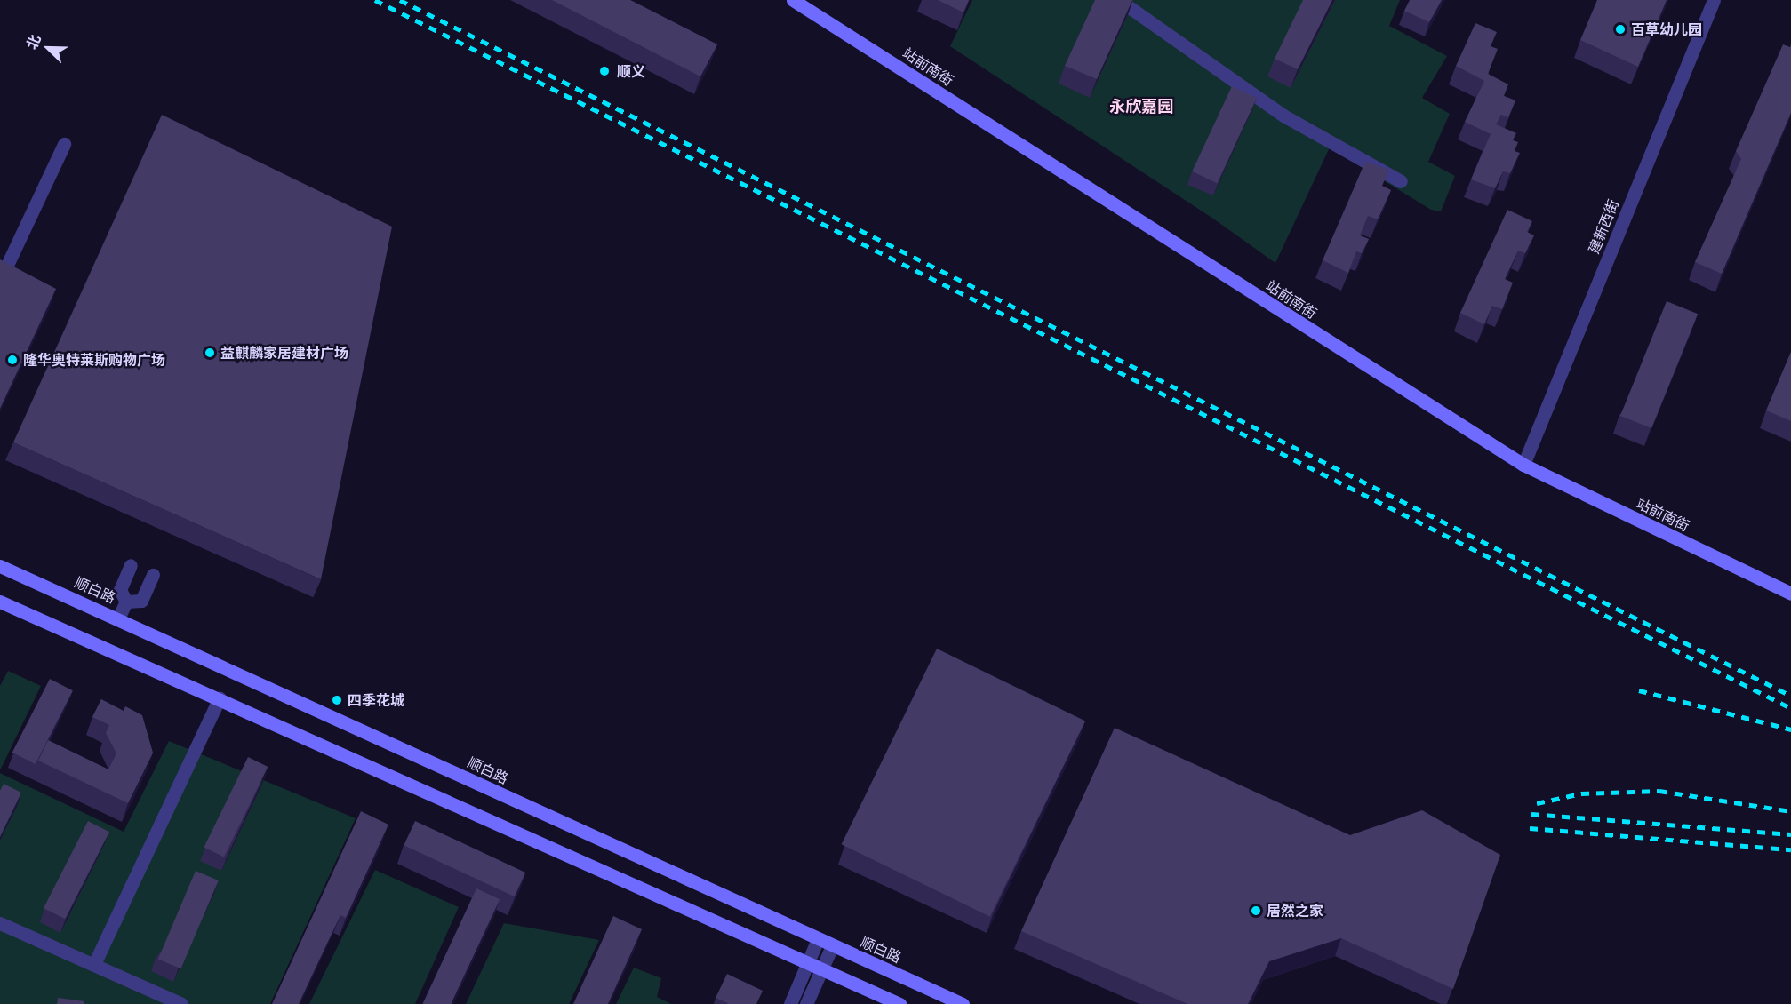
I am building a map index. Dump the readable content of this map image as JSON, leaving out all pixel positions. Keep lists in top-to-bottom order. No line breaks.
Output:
{"streets":{"main road":["站前南街","顺白路"],"street":["建新西街"]},"crossings":[["站前南街","建新西街"]],"districts":["永欣嘉园"],"places":["百草幼儿园","顺义","益麒麟家居建材广场","隆华奥特莱斯购物广场","四季花城","居然之家"],"north":"top left"}
